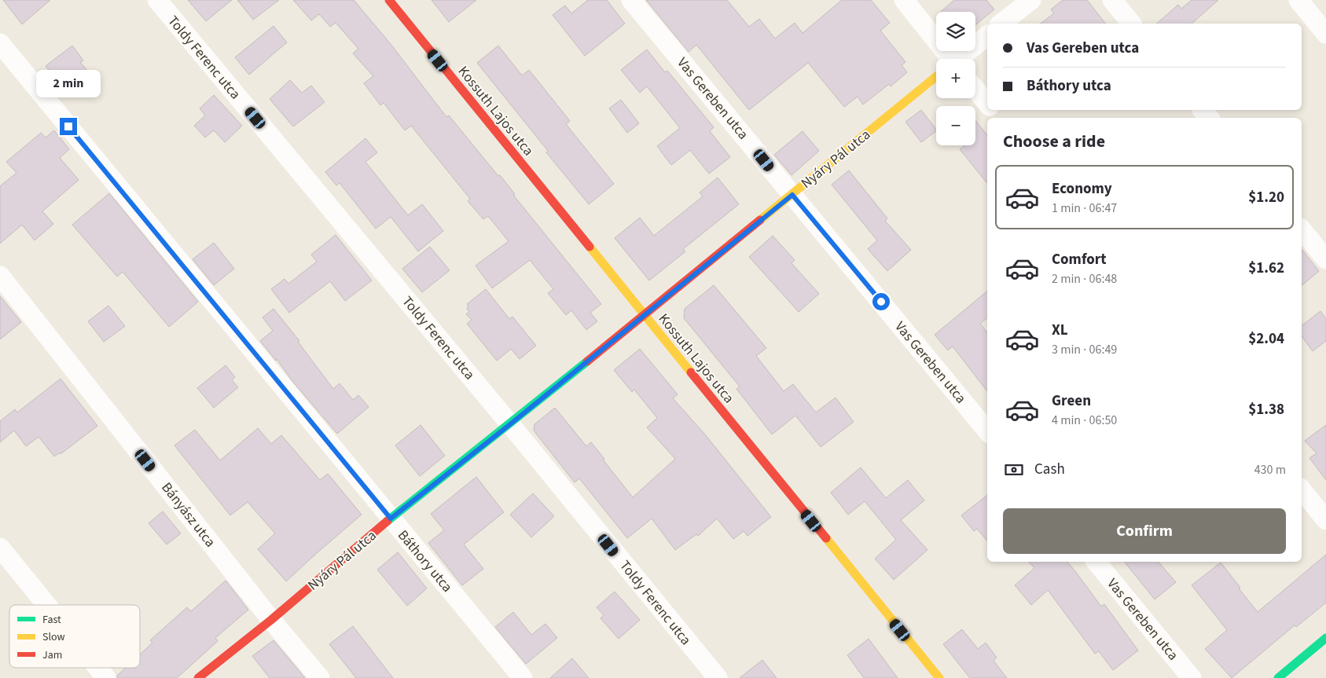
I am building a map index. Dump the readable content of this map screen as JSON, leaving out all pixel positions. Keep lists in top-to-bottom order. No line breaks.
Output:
{"streets":{"street":["Toldy Ferenc utca","Vas Gereben utca","Kossuth Lajos utca","Nyáry Pál utca","Bányász utca","Báthory utca"]},"crossings":[["Toldy Ferenc utca","Nyáry Pál utca"],["Vas Gereben utca","Nyáry Pál utca"],["Kossuth Lajos utca","Nyáry Pál utca"],["Nyáry Pál utca","Bányász utca"],["Nyáry Pál utca","Báthory utca"]],"legend":["Fast","Slow","Jam"],"page":{"map_buttons":["+","−"],"banner":["Vas Gereben utca","Báthory utca"],"bubble":"2 min","heading":"Choose a ride","list":[{"name":"Economy","note":"1 min · 06:47","value":"$1.20"},{"name":"Comfort","note":"2 min · 06:48","value":"$1.62"},{"name":"XL","note":"3 min · 06:49","value":"$2.04"},{"name":"Green","note":"4 min · 06:50","value":"$1.38"}],"pay":["Cash","430 m"],"buttons":"Confirm"}}
